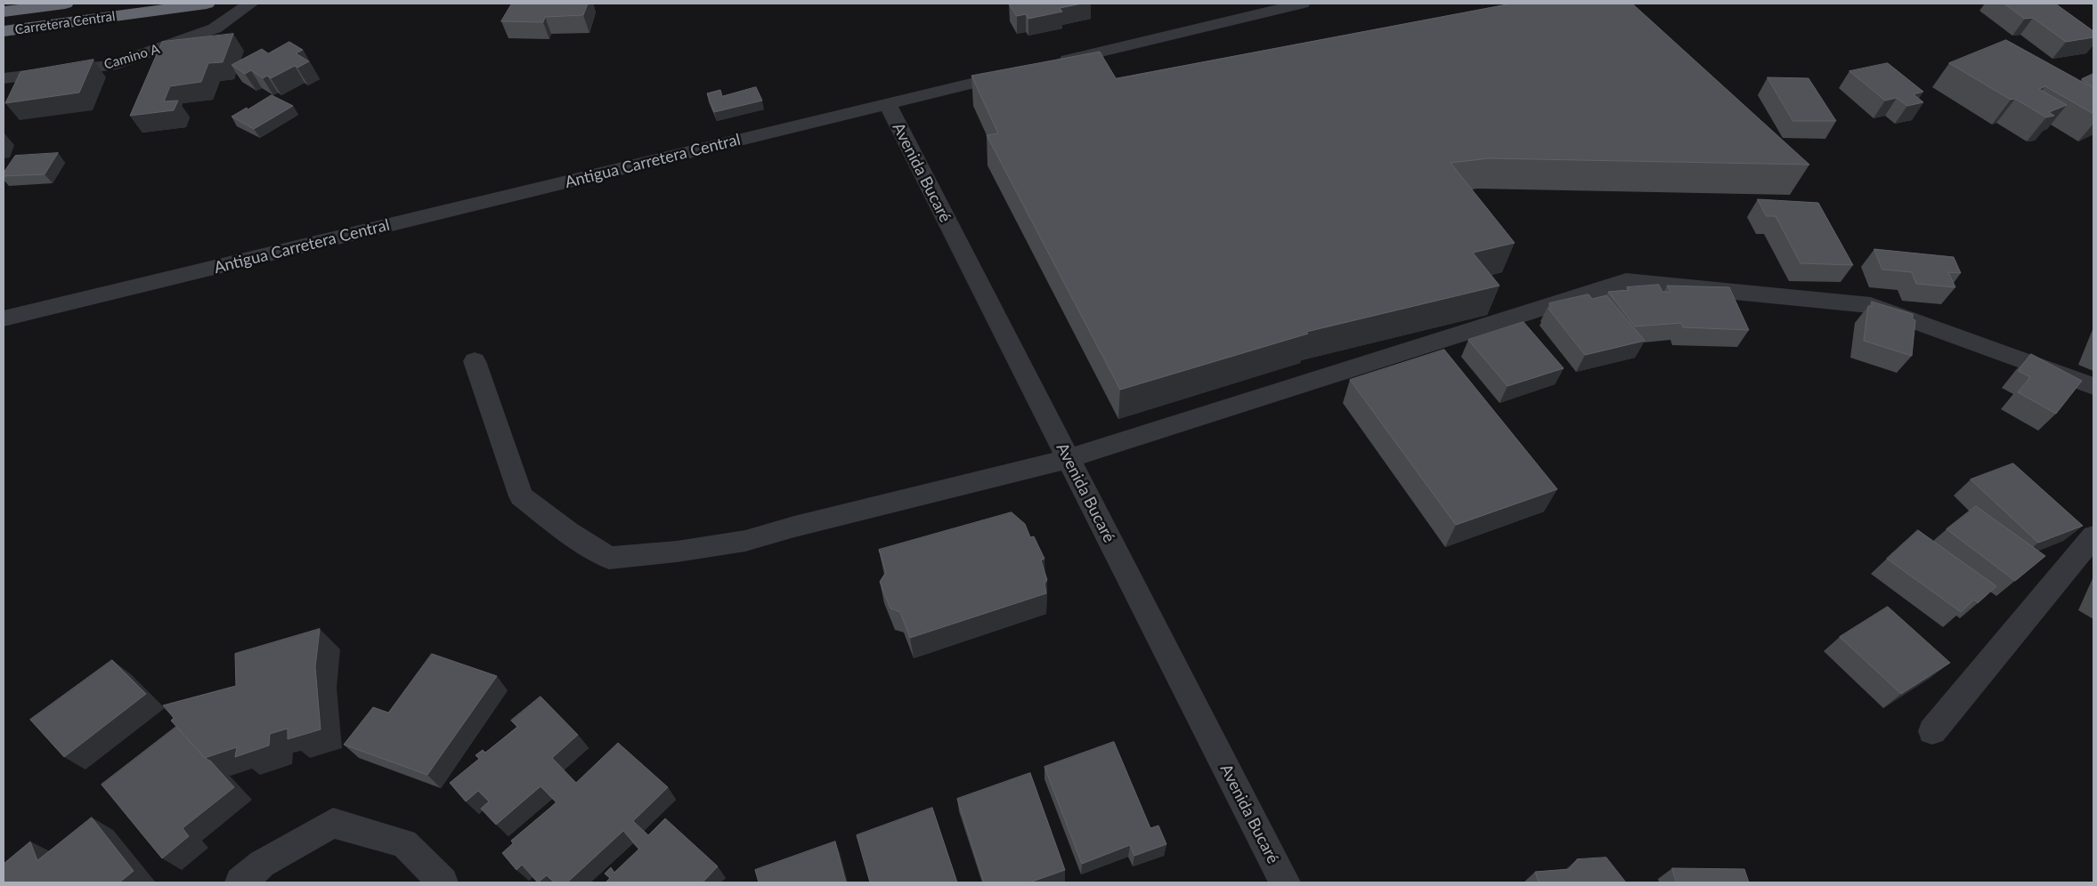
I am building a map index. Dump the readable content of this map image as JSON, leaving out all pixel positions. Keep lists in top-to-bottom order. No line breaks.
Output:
{"streets":{"highway":["Carretera Central"],"street":["Camino A","Antigua Carretera Central","Avenida Bucaré"]},"crossings":[["Antigua Carretera Central","Avenida Bucaré"]]}
